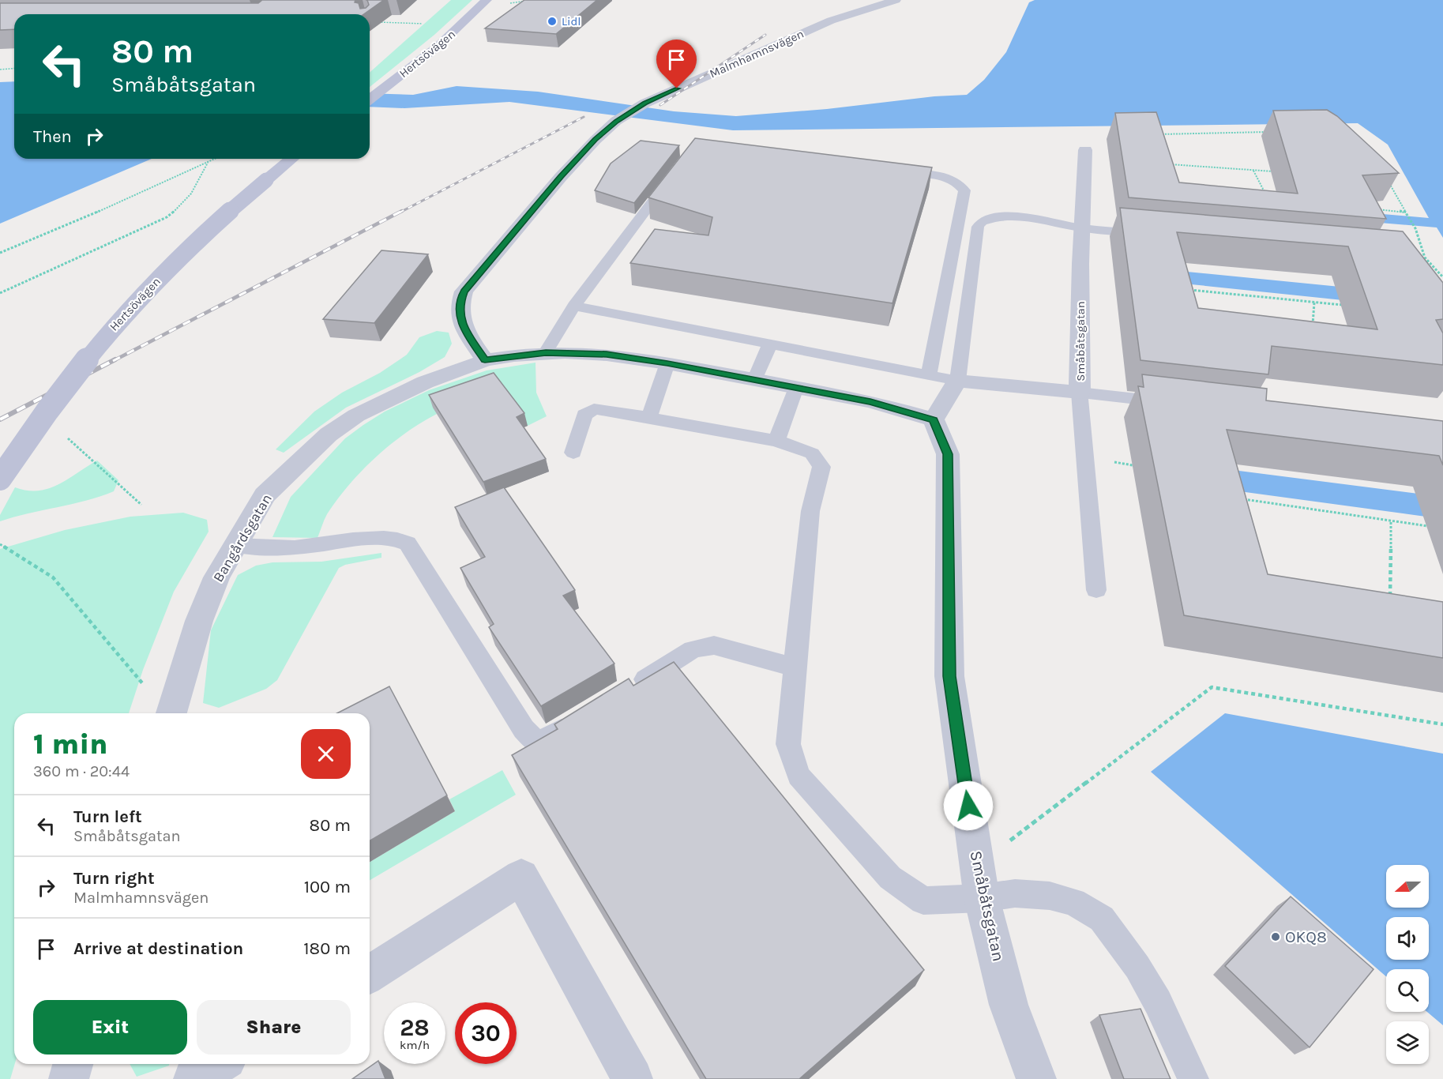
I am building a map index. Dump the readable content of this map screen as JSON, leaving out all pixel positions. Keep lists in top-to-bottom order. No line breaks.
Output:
{"streets":{"main road":["Hertsövägen"],"street":["Malmhamnsvägen","Småbåtsgatan","Bangårdsgatan"]},"crossings":[["Malmhamnsvägen","Bangårdsgatan"]],"places":["Lidl","OKQ8"],"north":"left","page":{"turn":["80 m","Småbåtsgatan"],"then":"Then","heading":["1 min","360 m · 20:44"],"list":[{"name":"Turn left","note":"Småbåtsgatan","value":"80 m"},{"name":"Turn right","note":"Malmhamnsvägen","value":"100 m"},{"name":"Arrive at destination","value":"180 m"}],"buttons":["Exit","Share"],"speed":"28 km/h","limit":"30"}}
